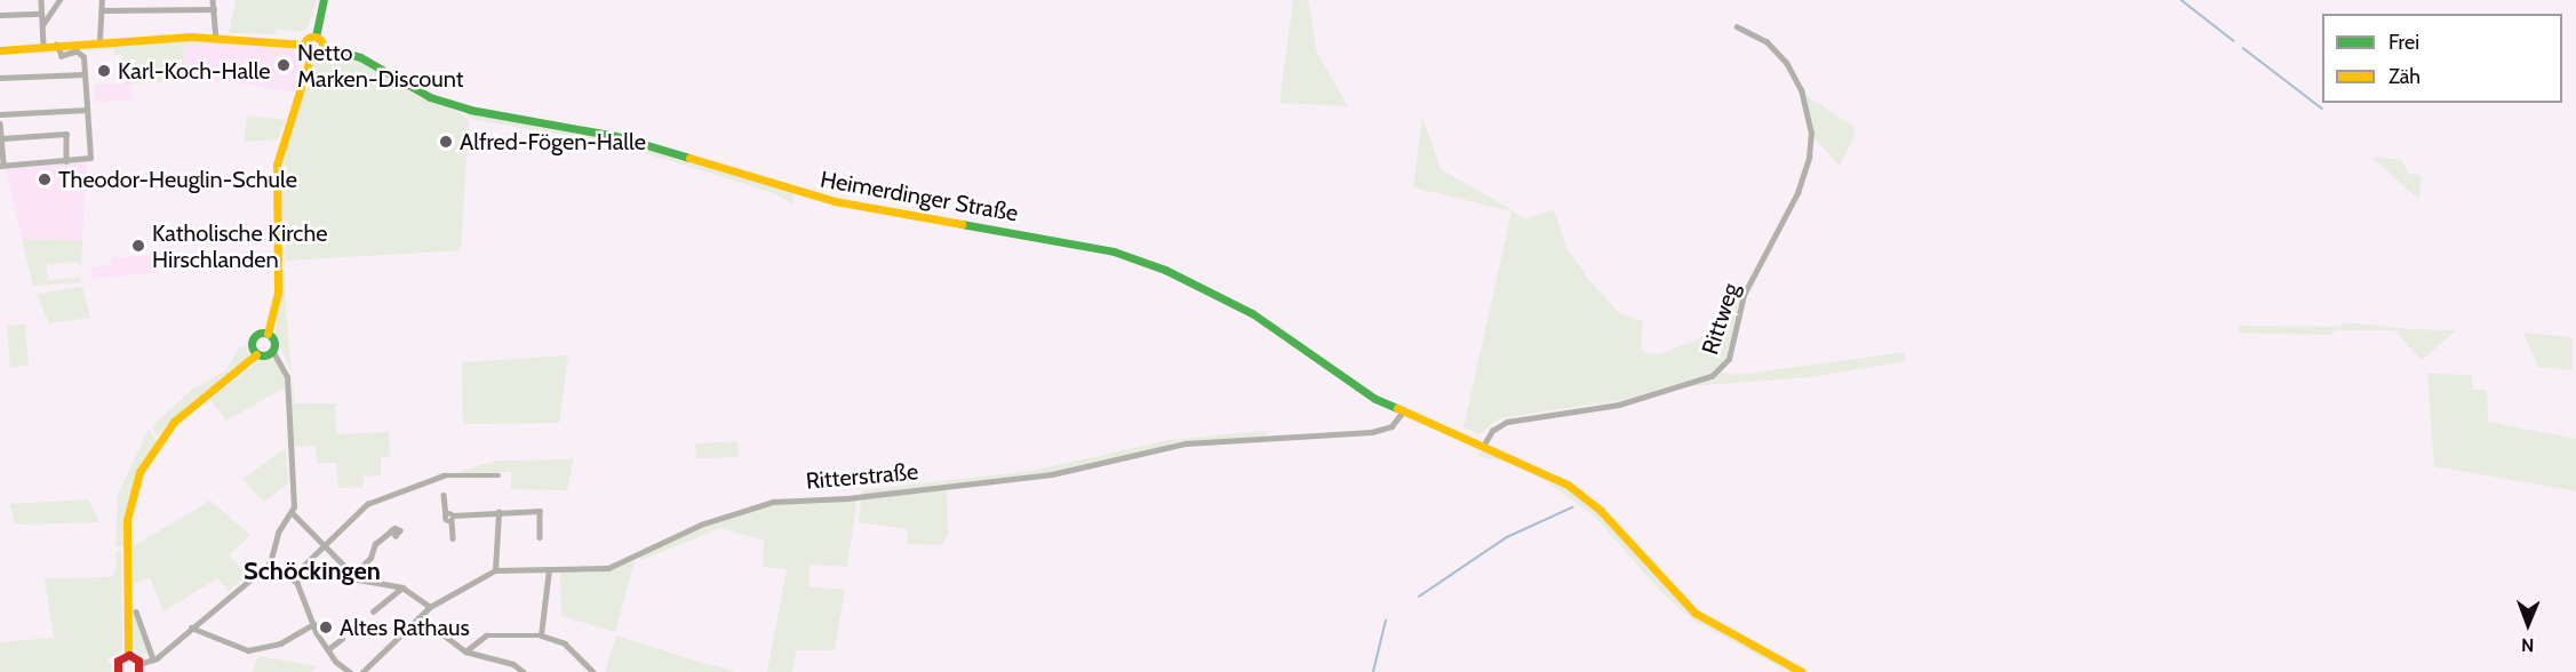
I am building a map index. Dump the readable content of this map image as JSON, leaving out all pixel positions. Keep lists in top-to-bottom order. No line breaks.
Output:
{"streets":{"main road":["Heimerdinger Straße"],"street":["Rittweg","Ritterstraße"]},"crossings":[["Heimerdinger Straße","Rittweg"],["Heimerdinger Straße","Ritterstraße"]],"districts":["Schöckingen"],"places":["Netto Marken-Discount","Karl-Koch-Halle","Alfred-Fögen-Halle","Theodor-Heuglin-Schule","Katholische Kirche Hirschlanden","Altes Rathaus"],"legend":["Frei","Zäh"],"north":"bottom"}
